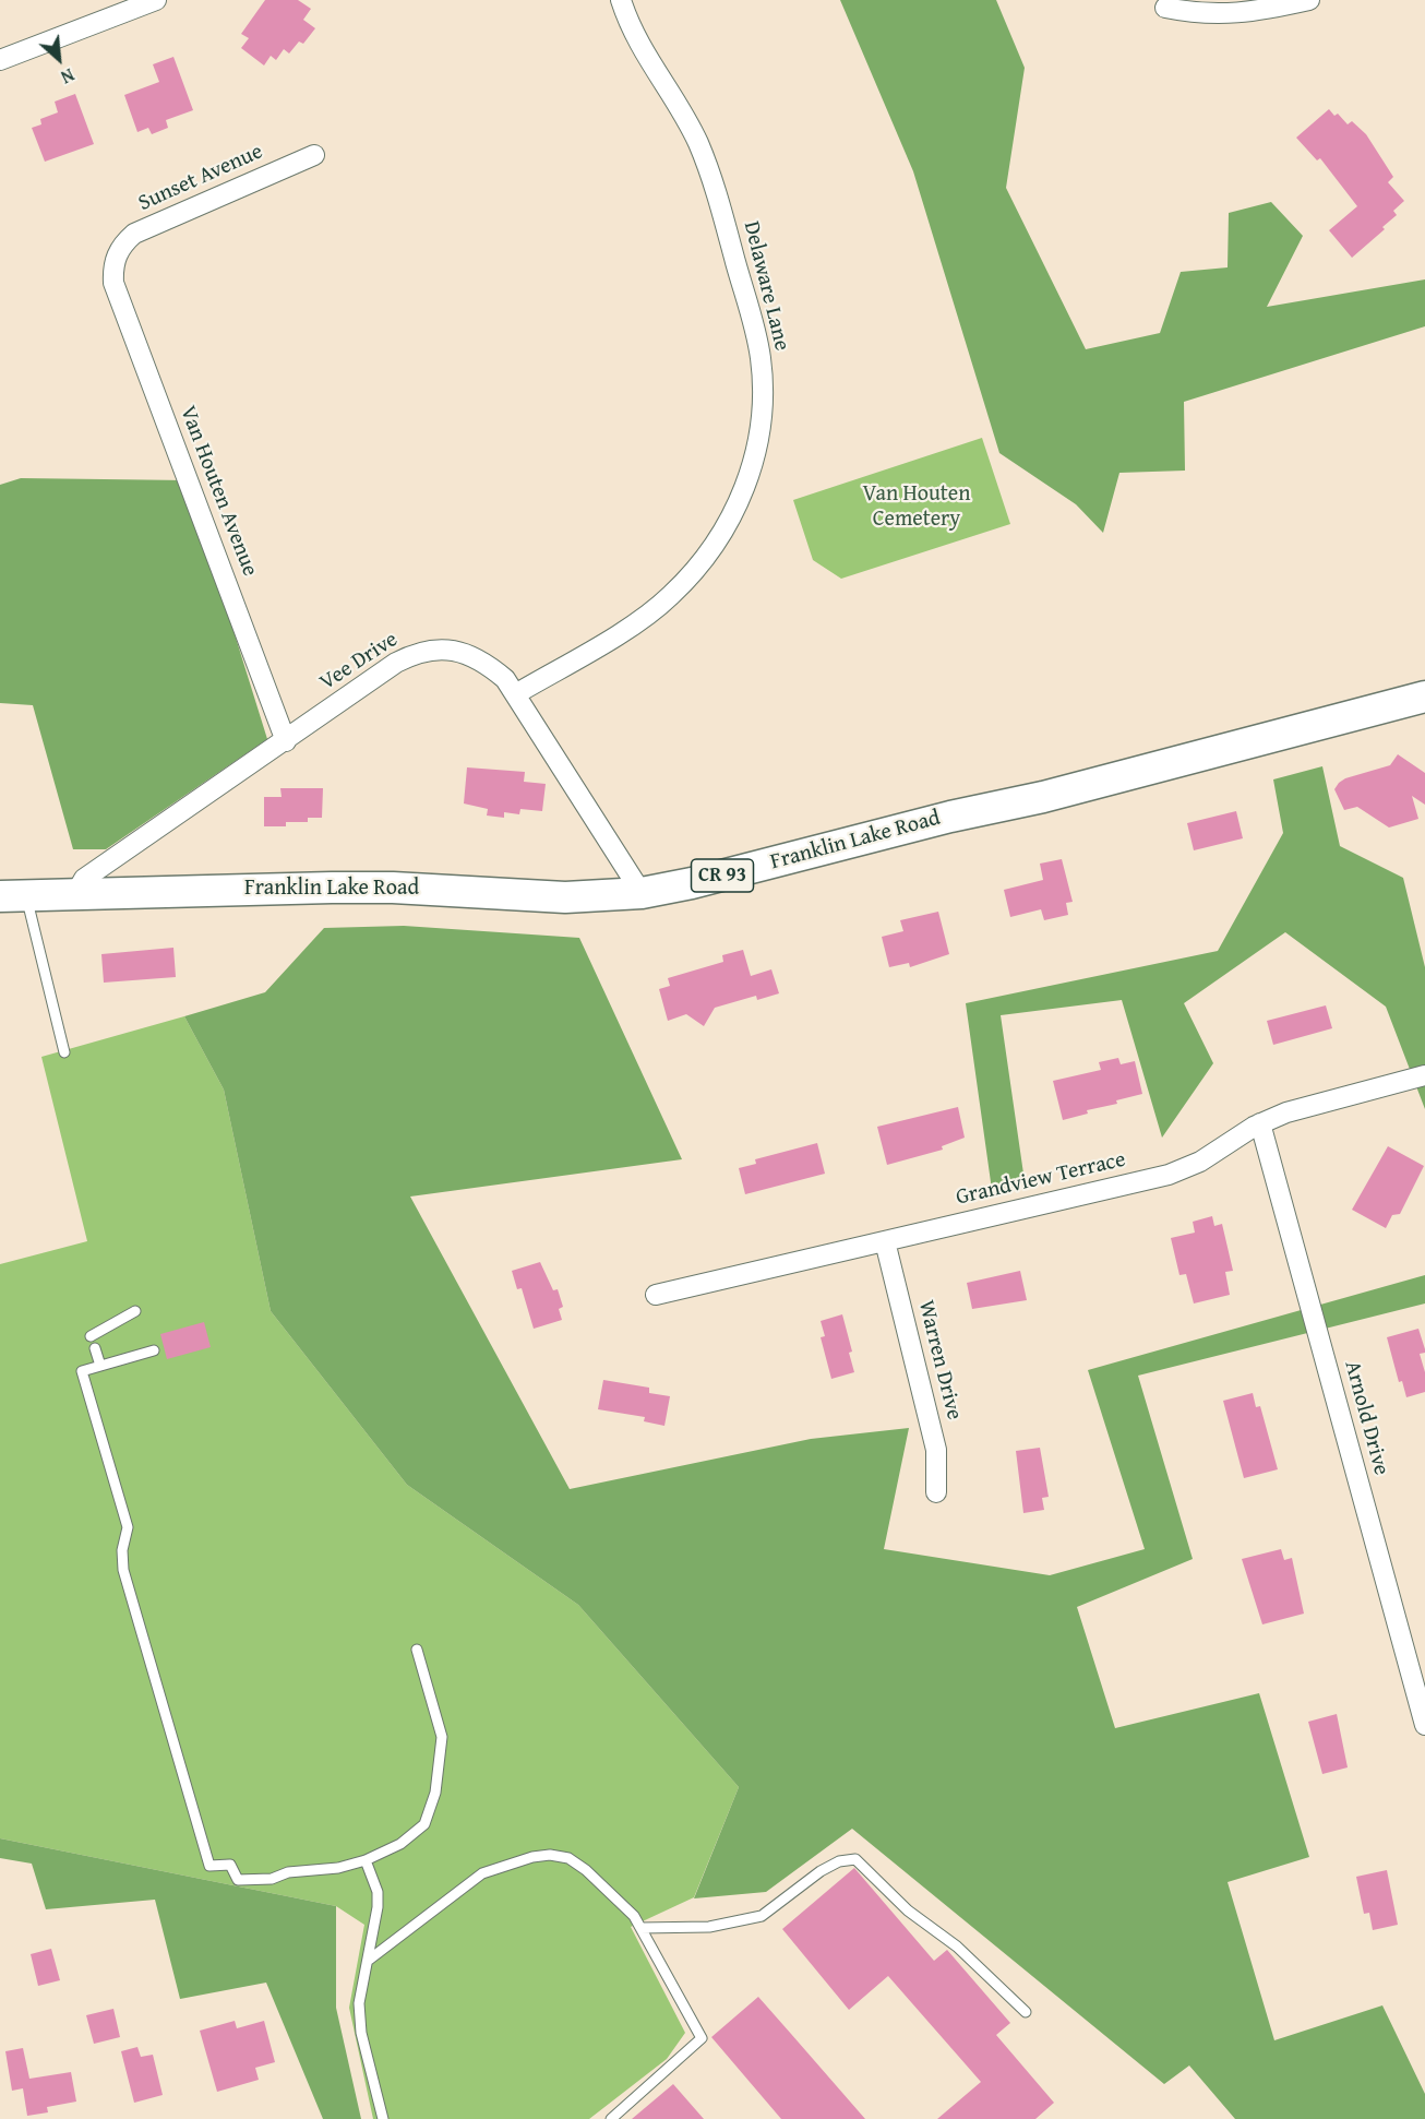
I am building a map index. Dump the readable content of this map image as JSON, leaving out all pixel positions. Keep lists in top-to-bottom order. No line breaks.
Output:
{"streets":{"main road":["Franklin Lake Road","CR 93"],"street":["Sunset Avenue","Delaware Lane","Van Houten Avenue","Vee Drive","Grandview Terrace","Warren Drive","Arnold Drive"]},"crossings":[["Sunset Avenue","Van Houten Avenue"],["Delaware Lane","Vee Drive"],["Van Houten Avenue","Vee Drive"],["Vee Drive","Franklin Lake Road"],["Grandview Terrace","Warren Drive"],["Grandview Terrace","Arnold Drive"]],"parks":["Van Houten Cemetery"],"north":"bottom right"}
